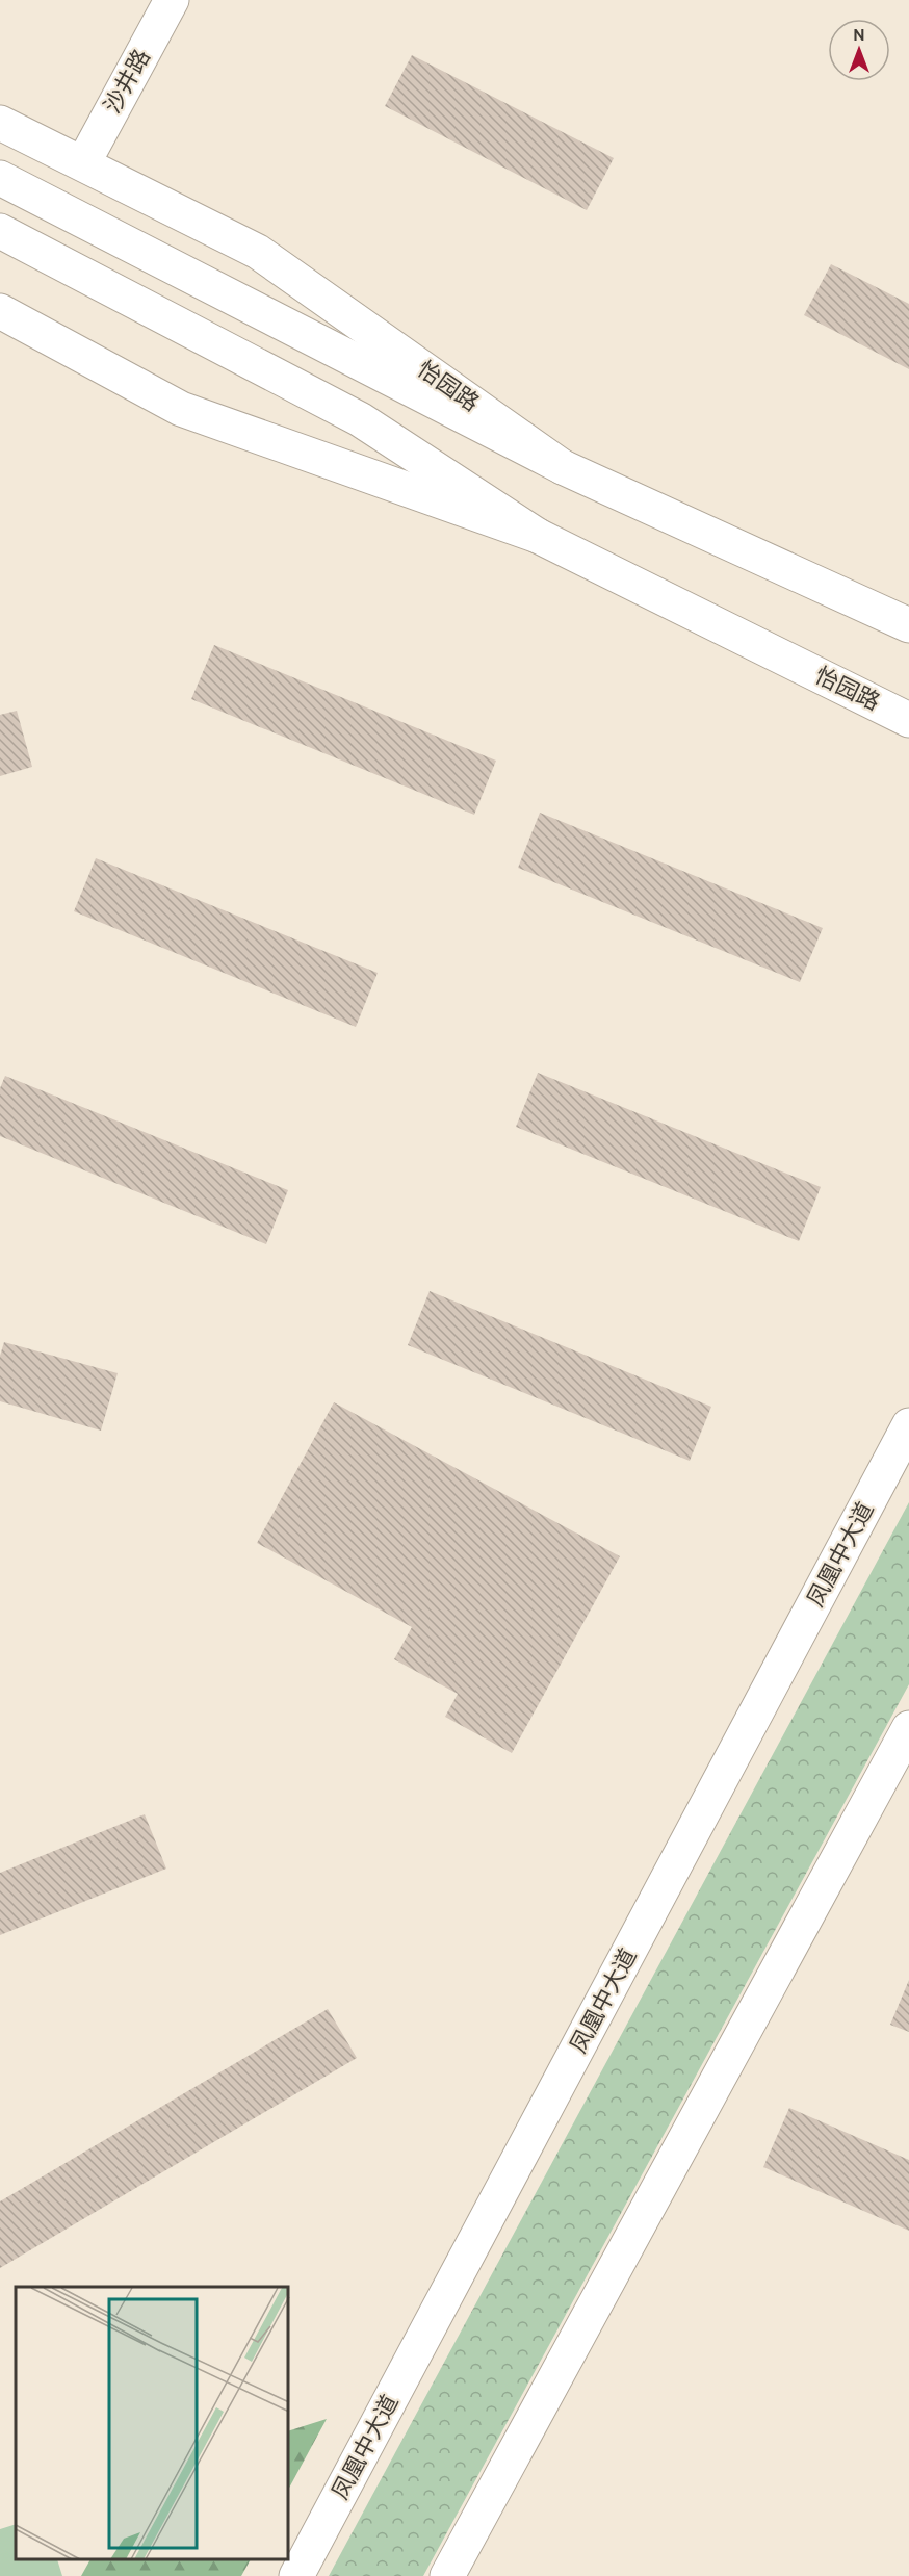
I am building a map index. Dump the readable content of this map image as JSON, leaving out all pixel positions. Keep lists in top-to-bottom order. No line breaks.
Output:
{"streets":{"main road":["沙井路","怡园路","凤凰中大道"]},"crossings":[["沙井路","怡园路"]],"north":"top"}
